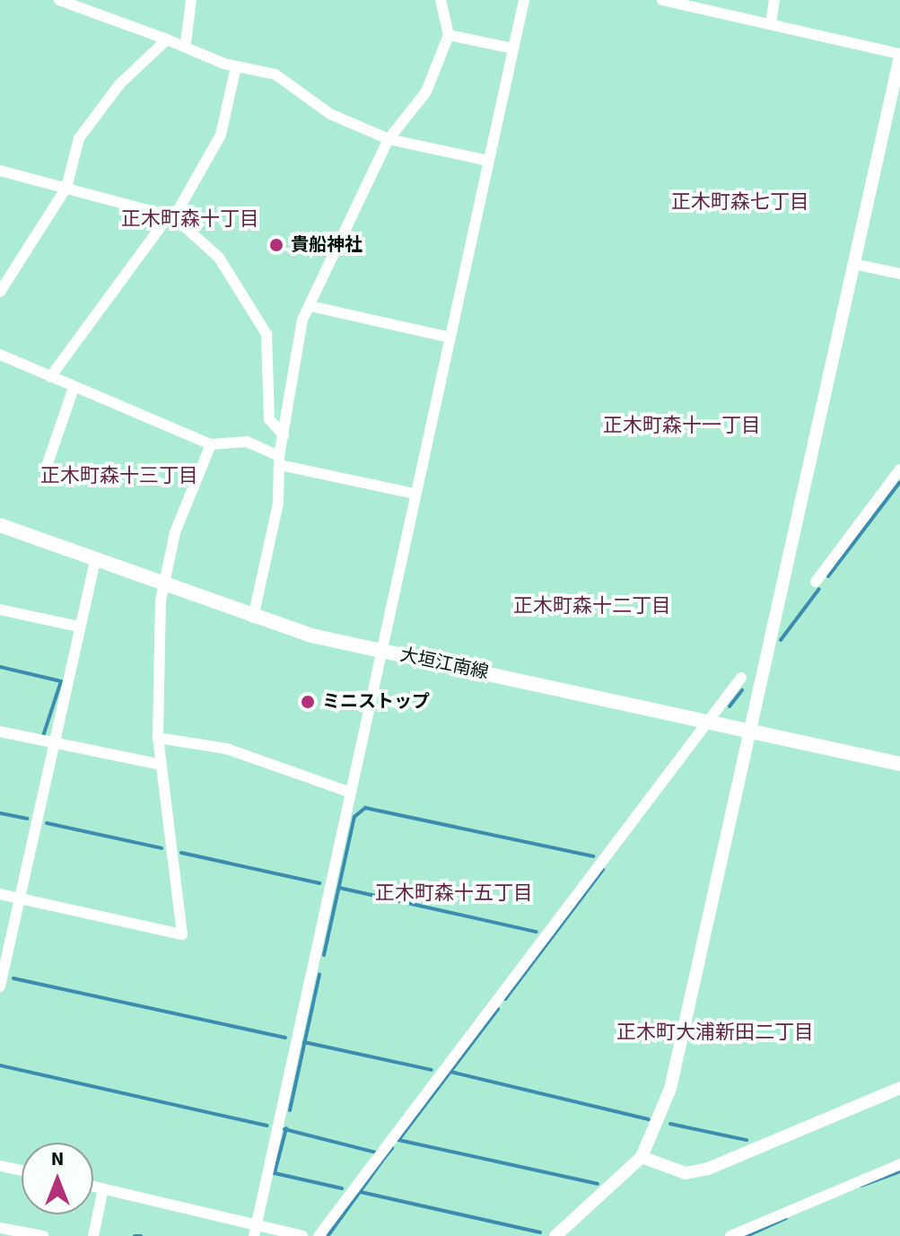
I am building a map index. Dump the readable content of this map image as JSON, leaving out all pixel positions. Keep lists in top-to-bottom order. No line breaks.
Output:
{"streets":{"main road":["大垣江南線"]},"districts":["正木町森七丁目","正木町森十丁目","正木町森十一丁目","正木町森十三丁目","正木町森十二丁目","正木町森十五丁目","正木町大浦新田二丁目"],"places":["貴船神社","ミニストップ"],"north":"top"}
